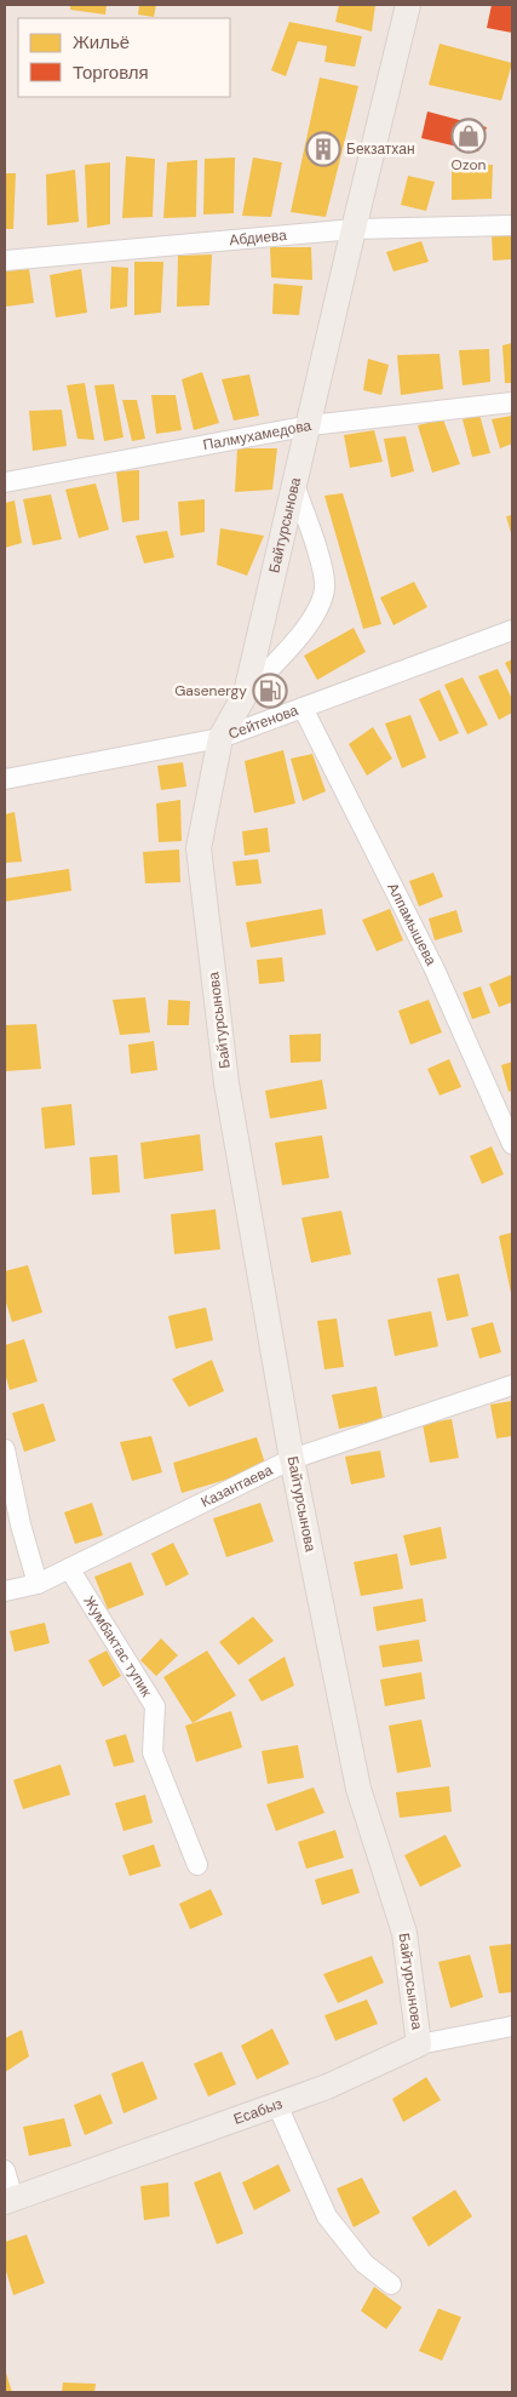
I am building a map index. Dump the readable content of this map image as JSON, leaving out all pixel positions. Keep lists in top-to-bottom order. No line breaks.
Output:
{"streets":{"main road":["Байтурсынова","Есабыз"],"street":["Абдиева","Палмухамедова","Сейтенова","Алпамышева","Казантаева","Жумбактас тупик"]},"crossings":[["Абдиева","Байтурсынова"],["Палмухамедова","Байтурсынова"],["Байтурсынова","Сейтенова"],["Байтурсынова","Казантаева"],["Байтурсынова","Есабыз"],["Сейтенова","Алпамышева"],["Казантаева","Жумбактас тупик"]],"places":{"shop":["Ozon"],"building":["Бекзатхан"],"fuel station":["Gasenergy"]},"legend":["Жильё","Торговля"]}
